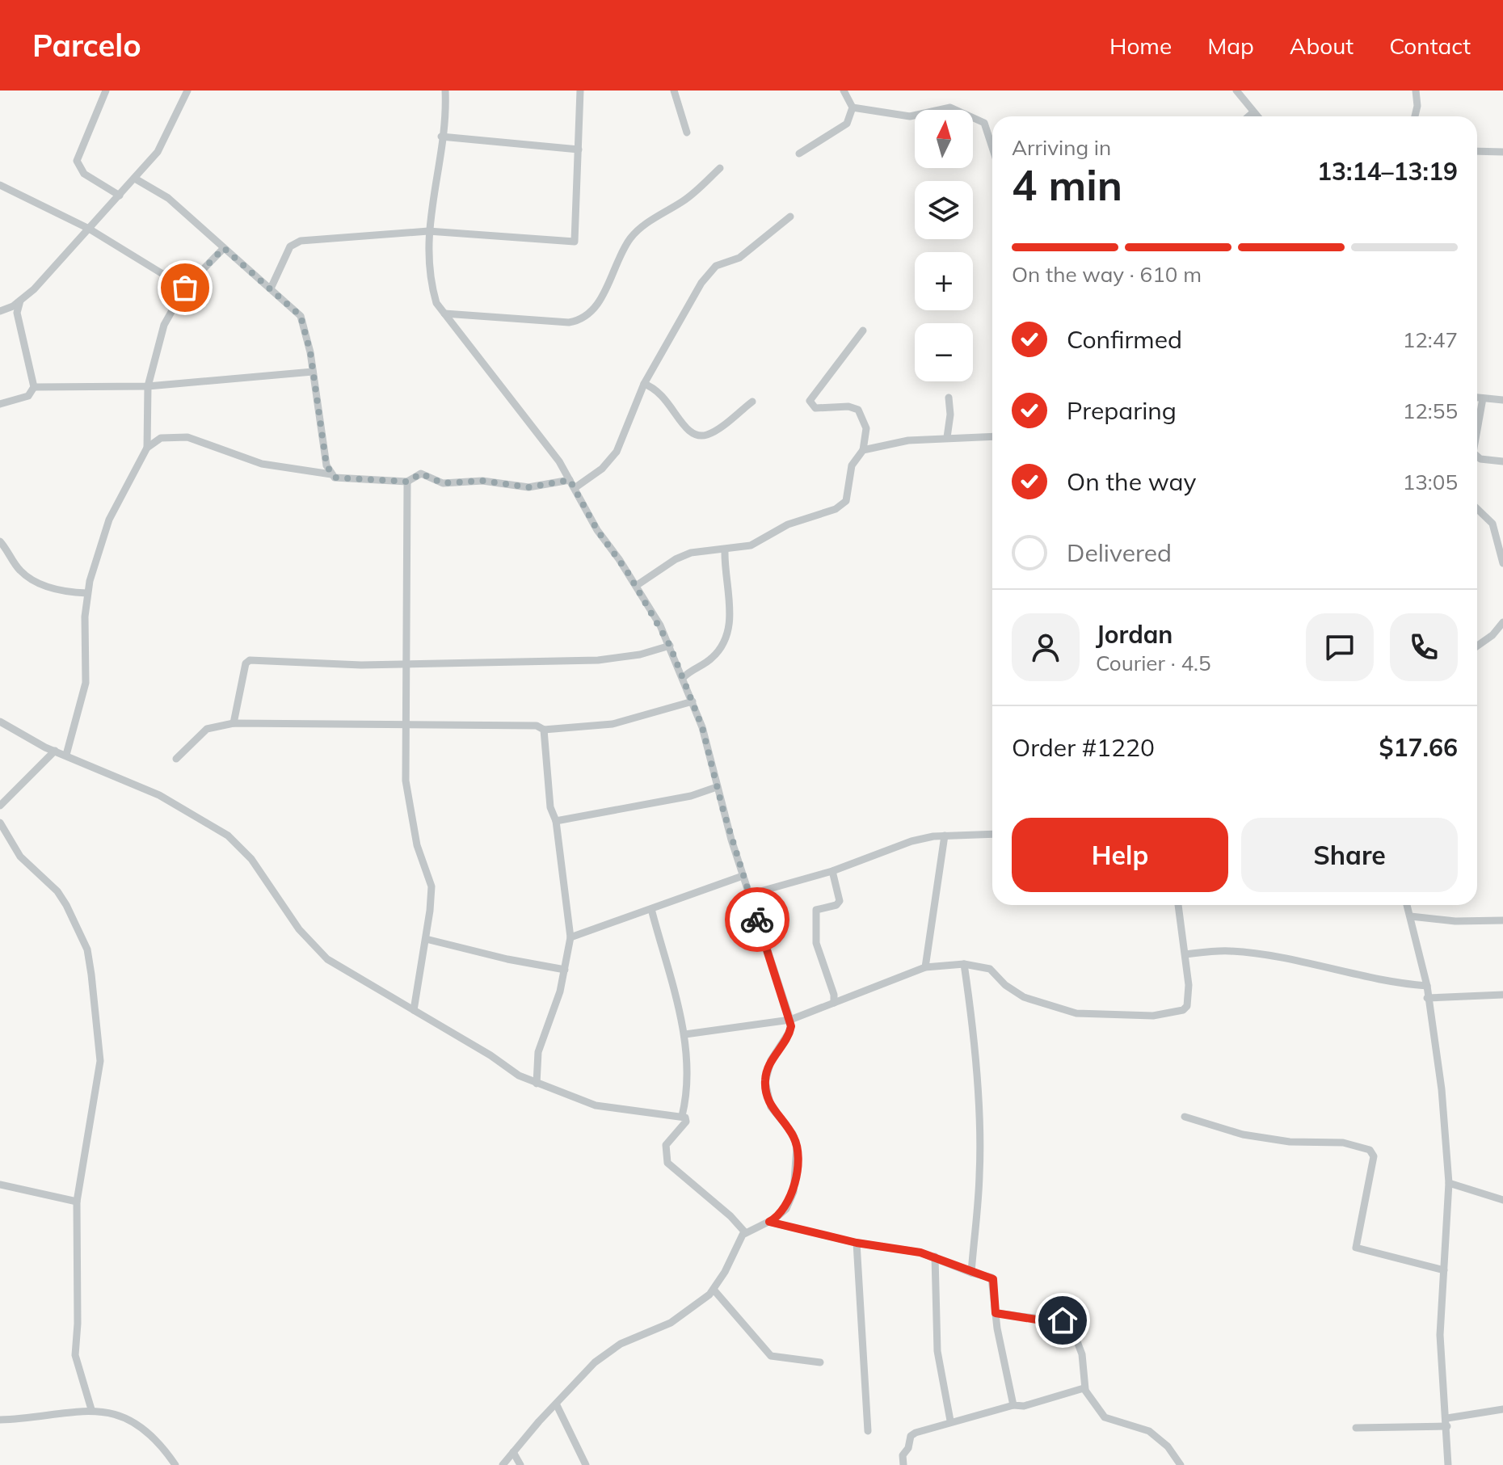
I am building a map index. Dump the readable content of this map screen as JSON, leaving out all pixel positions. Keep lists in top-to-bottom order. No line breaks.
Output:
{"north":"top","page":{"header":"Parcelo","nav":["Home","Map","About","Contact"],"map_buttons":["+","−"],"heading":["4 min","Arriving in","13:14–13:19"],"panel":["Jordan","Courier · 4.5","Order #1220","$17.66"],"bar":"On the way · 610 m","list":[["Confirmed","12:47"],["Preparing","12:55"],["On the way","13:05"],"Delivered"],"buttons":["Help","Share"]}}
